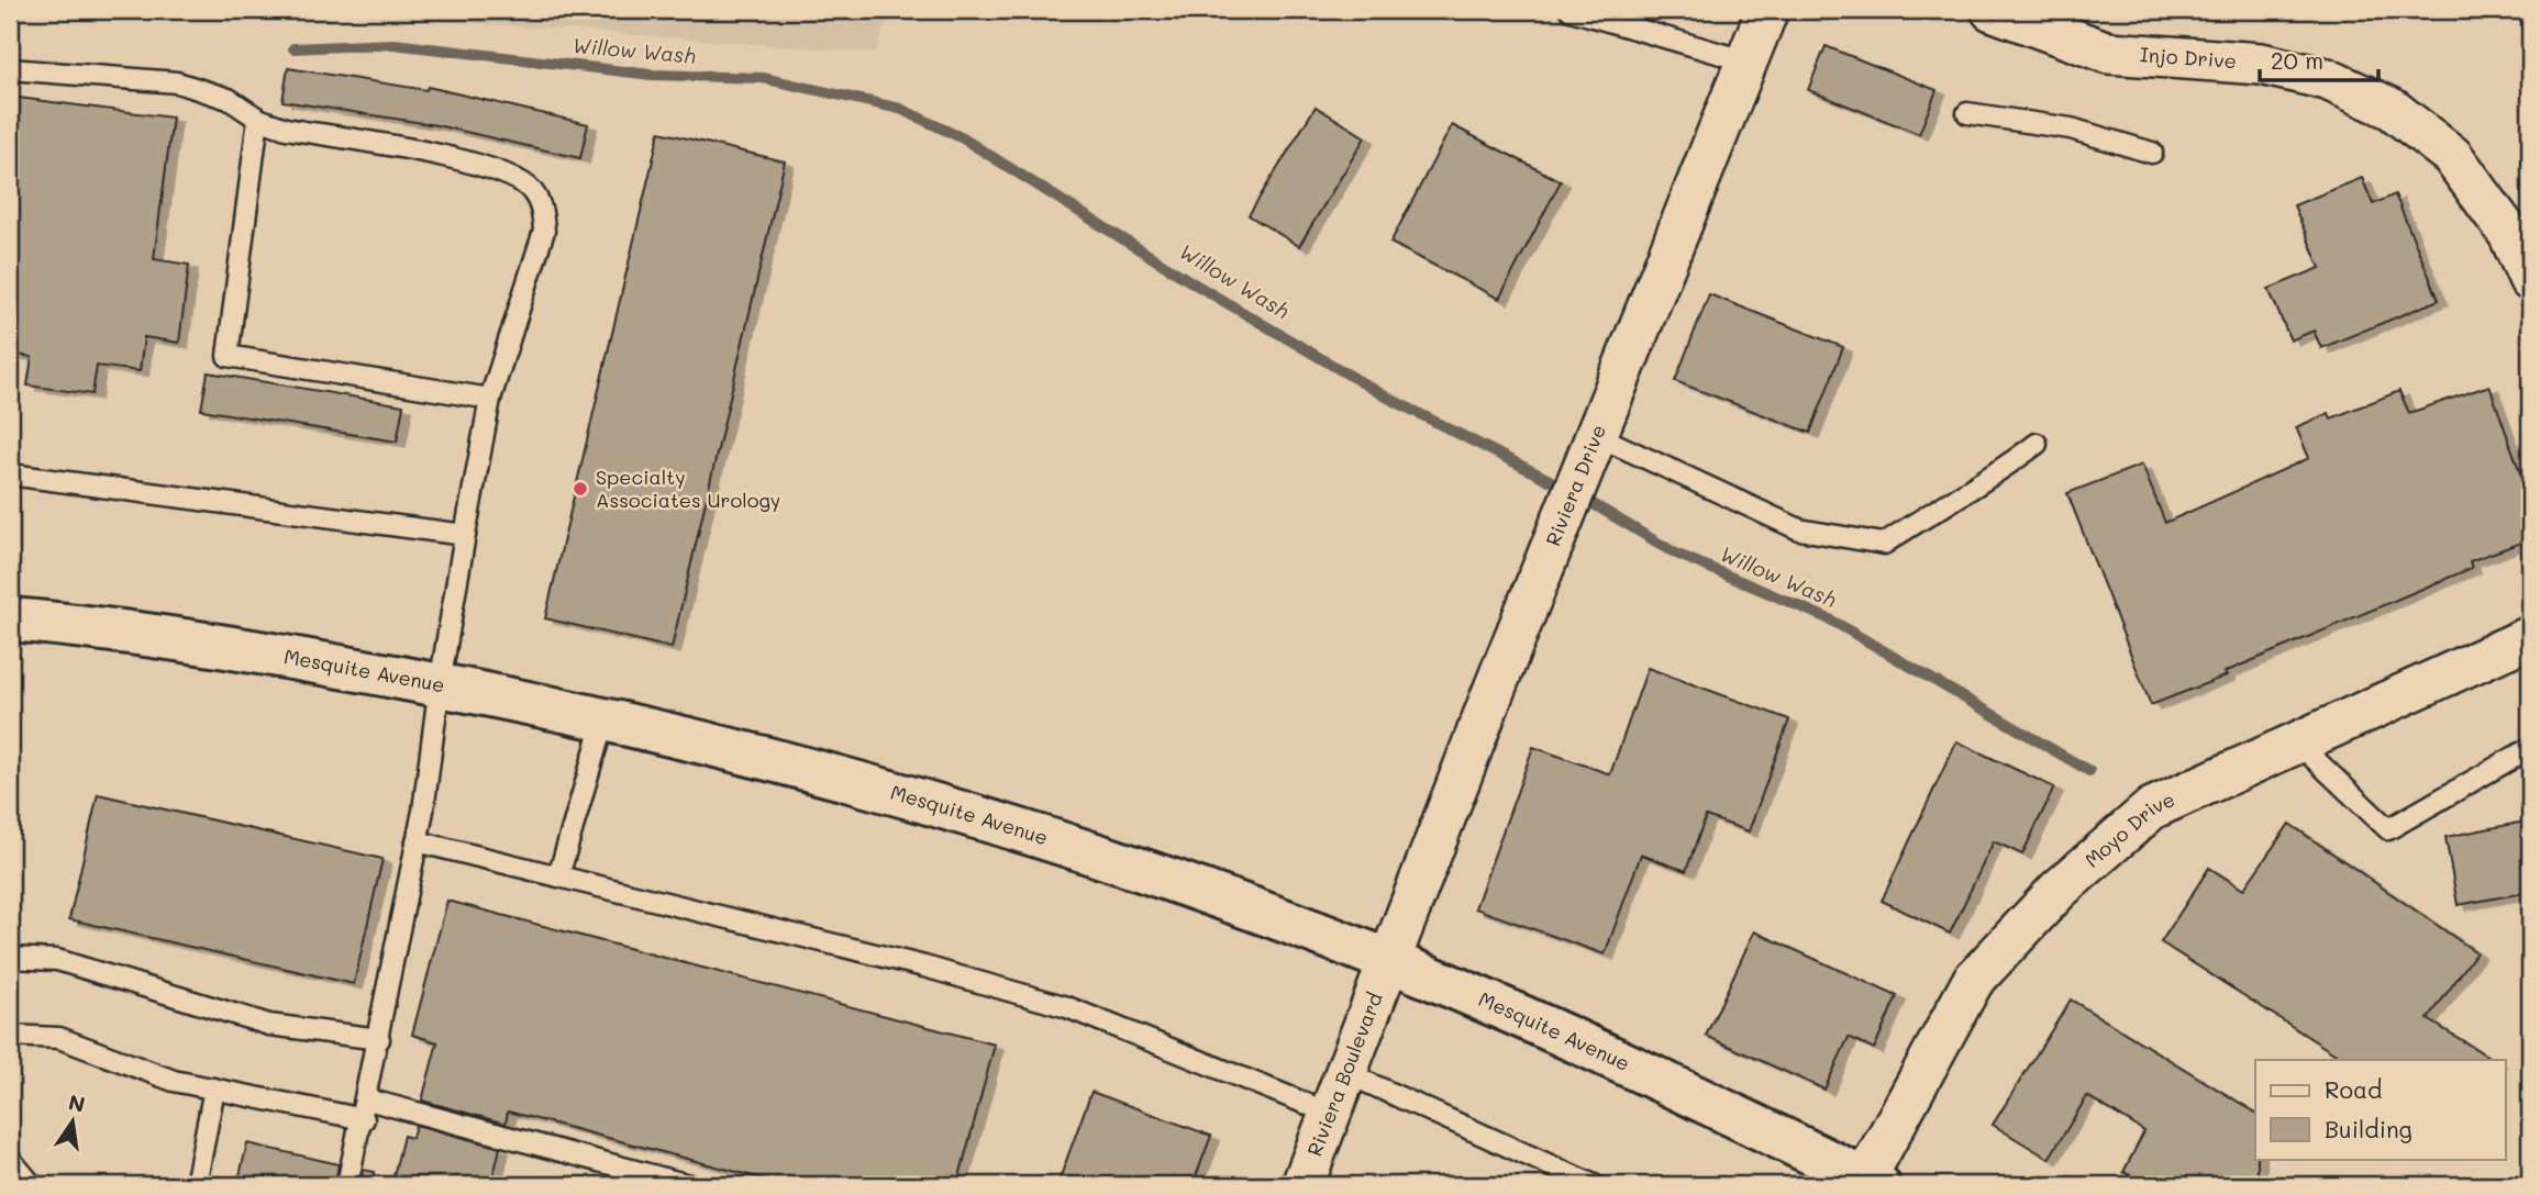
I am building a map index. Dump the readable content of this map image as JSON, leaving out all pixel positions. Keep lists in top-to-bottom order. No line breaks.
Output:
{"streets":{"street":["Injo Drive","Riviera Drive","Mesquite Avenue","Moyo Drive","Riviera Boulevard"]},"crossings":[["Riviera Drive","Mesquite Avenue"],["Riviera Drive","Riviera Boulevard"],["Mesquite Avenue","Moyo Drive"],["Mesquite Avenue","Riviera Boulevard"]],"water":["Willow Wash"],"places":["Specialty Associates Urology"],"legend":["Road","Building"],"scale_bar":"20 m","north":"top"}
